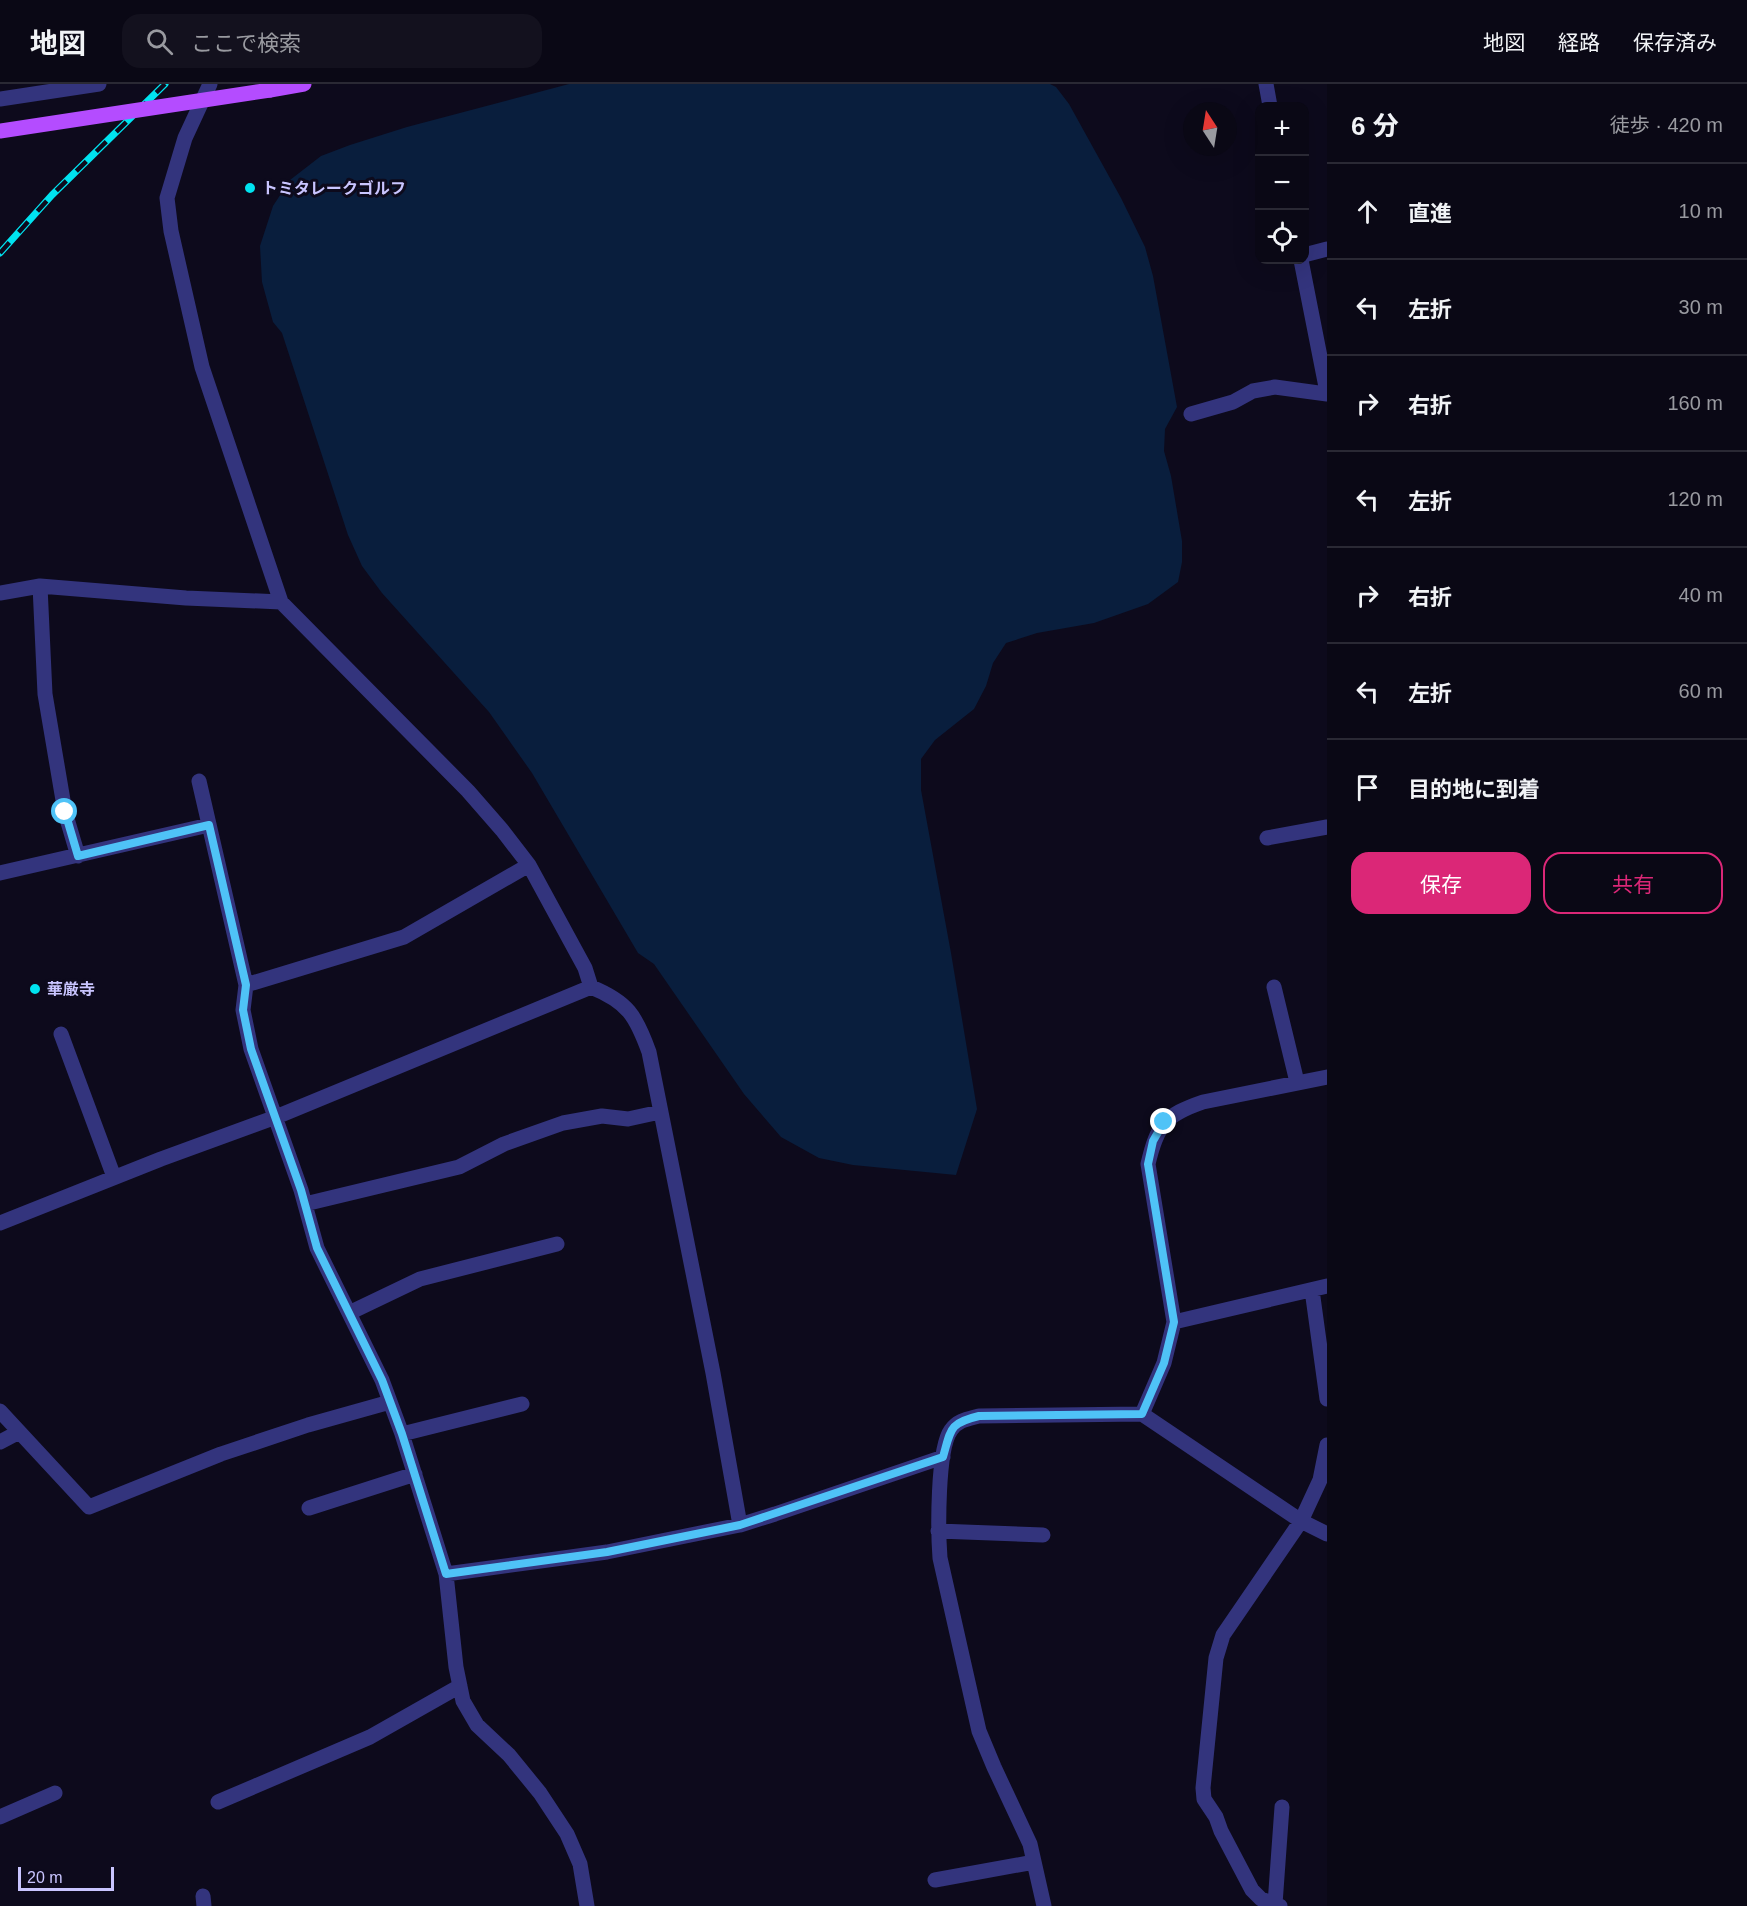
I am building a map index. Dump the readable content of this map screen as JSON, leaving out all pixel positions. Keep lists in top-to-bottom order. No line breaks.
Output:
{"places":["トミタレークゴルフ","華厳寺"],"scale_bar":"20 m","north":"top","page":{"header":"地図","search":"ここで検索","nav":["地図","経路","保存済み"],"heading":["6 分","徒歩 · 420 m"],"map_buttons":["+","−"],"list":[["直進","10 m"],["左折","30 m"],["右折","160 m"],["左折","120 m"],["右折","40 m"],["左折","60 m"],"目的地に到着"],"buttons":["保存","共有"],"scale":"20 m"}}
